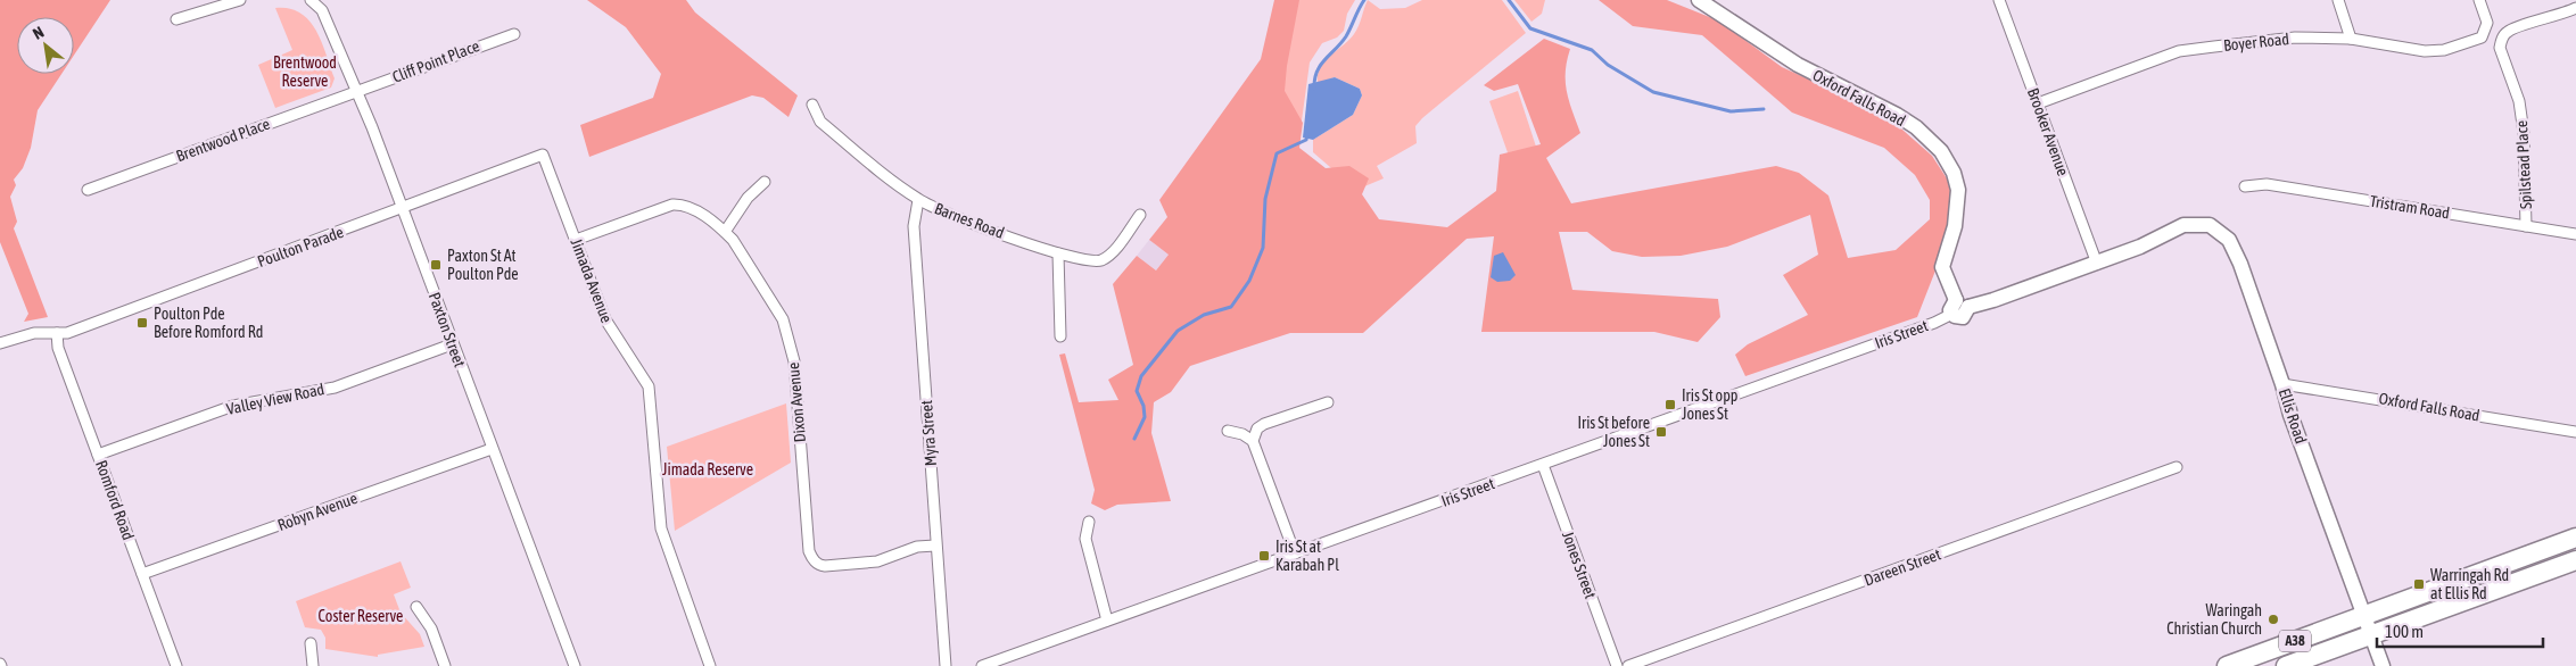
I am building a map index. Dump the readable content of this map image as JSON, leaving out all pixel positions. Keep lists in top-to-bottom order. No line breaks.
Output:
{"streets":{"highway":["A38"],"street":["Boyer Road","Cliff Point Place","Oxford Falls Road","Brooker Avenue","Brentwood Place","Spilstead Place","Tristram Road","Barnes Road","Poulton Parade","Jimada Avenue","Paxton Street","Iris Street","Valley View Road","Dixon Avenue","Ellis Road","Myra Street","Romford Road","Robyn Avenue","Jones Street","Dareen Street"]},"crossings":[["Boyer Road","Brooker Avenue"],["Cliff Point Place","Brentwood Place"],["Cliff Point Place","Paxton Street"],["Oxford Falls Road","Iris Street"],["Oxford Falls Road","Ellis Road"],["Brooker Avenue","Ellis Road"],["Brentwood Place","Paxton Street"],["Spilstead Place","Tristram Road"],["Barnes Road","Myra Street"],["Poulton Parade","Jimada Avenue"],["Poulton Parade","Paxton Street"],["Poulton Parade","Romford Road"],["Jimada Avenue","Dixon Avenue"],["Paxton Street","Valley View Road"],["Paxton Street","Robyn Avenue"],["Iris Street","Jones Street"],["Valley View Road","Romford Road"],["Dixon Avenue","Myra Street"],["Ellis Road","A38"],["Romford Road","Robyn Avenue"]],"parks":["Brentwood Reserve","Jimada Reserve","Coster Reserve"],"places":{"transit":["Paxton St At Poulton Pde","Poulton Pde Before Romford Rd","Iris St opp Jones St","Iris St before Jones St","Iris St at Karabah Pl","Warringah Rd at Ellis Rd"],"other":["Waringah Christian Church"]},"scale_bar":"100 m","north":"top left"}
